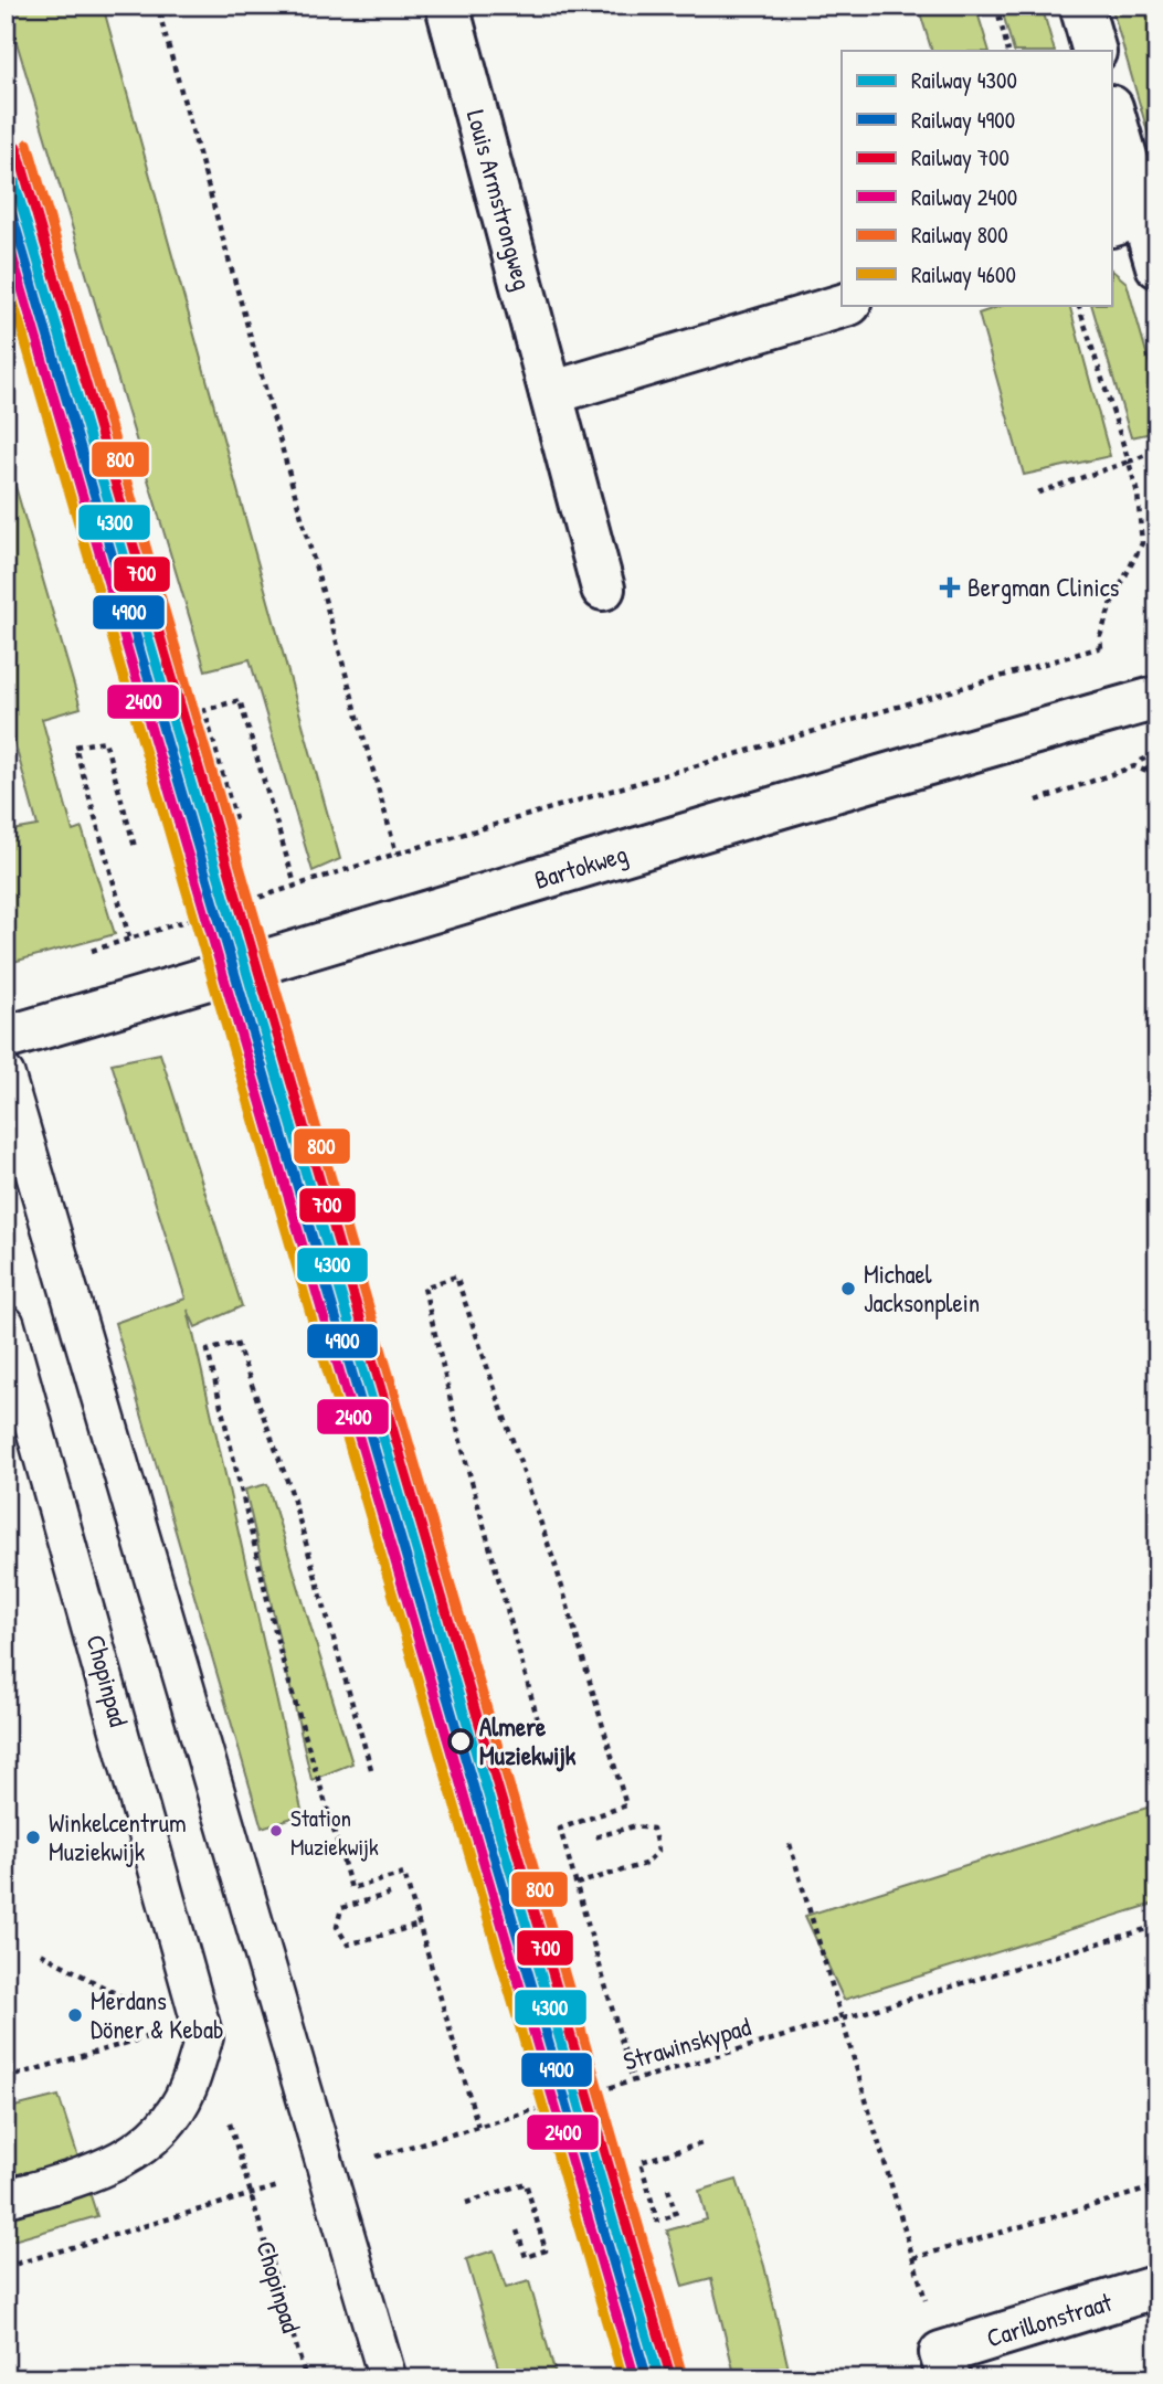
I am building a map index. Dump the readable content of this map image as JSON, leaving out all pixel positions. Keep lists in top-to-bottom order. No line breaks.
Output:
{"streets":{"street":["Louis Armstrongweg","Bartokweg","Carillonstraat"],"lane":["Chopinpad"],"path":["Strawinskypad"]},"crossings":[["Chopinpad","Strawinskypad"]],"places":{"health":["Bergman Clinics"],"other":["Michael Jacksonplein","Almere Muziekwijk","Station Muziekwijk","Winkelcentrum Muziekwijk","Merdans Döner & Kebab"]},"lines":["rail line 800","rail line 700","rail line 4300","rail line 4900","rail line 2400","rail line 4600"],"legend":["Railway 4300","Railway 4900","Railway 700","Railway 2400","Railway 800","Railway 4600"]}
